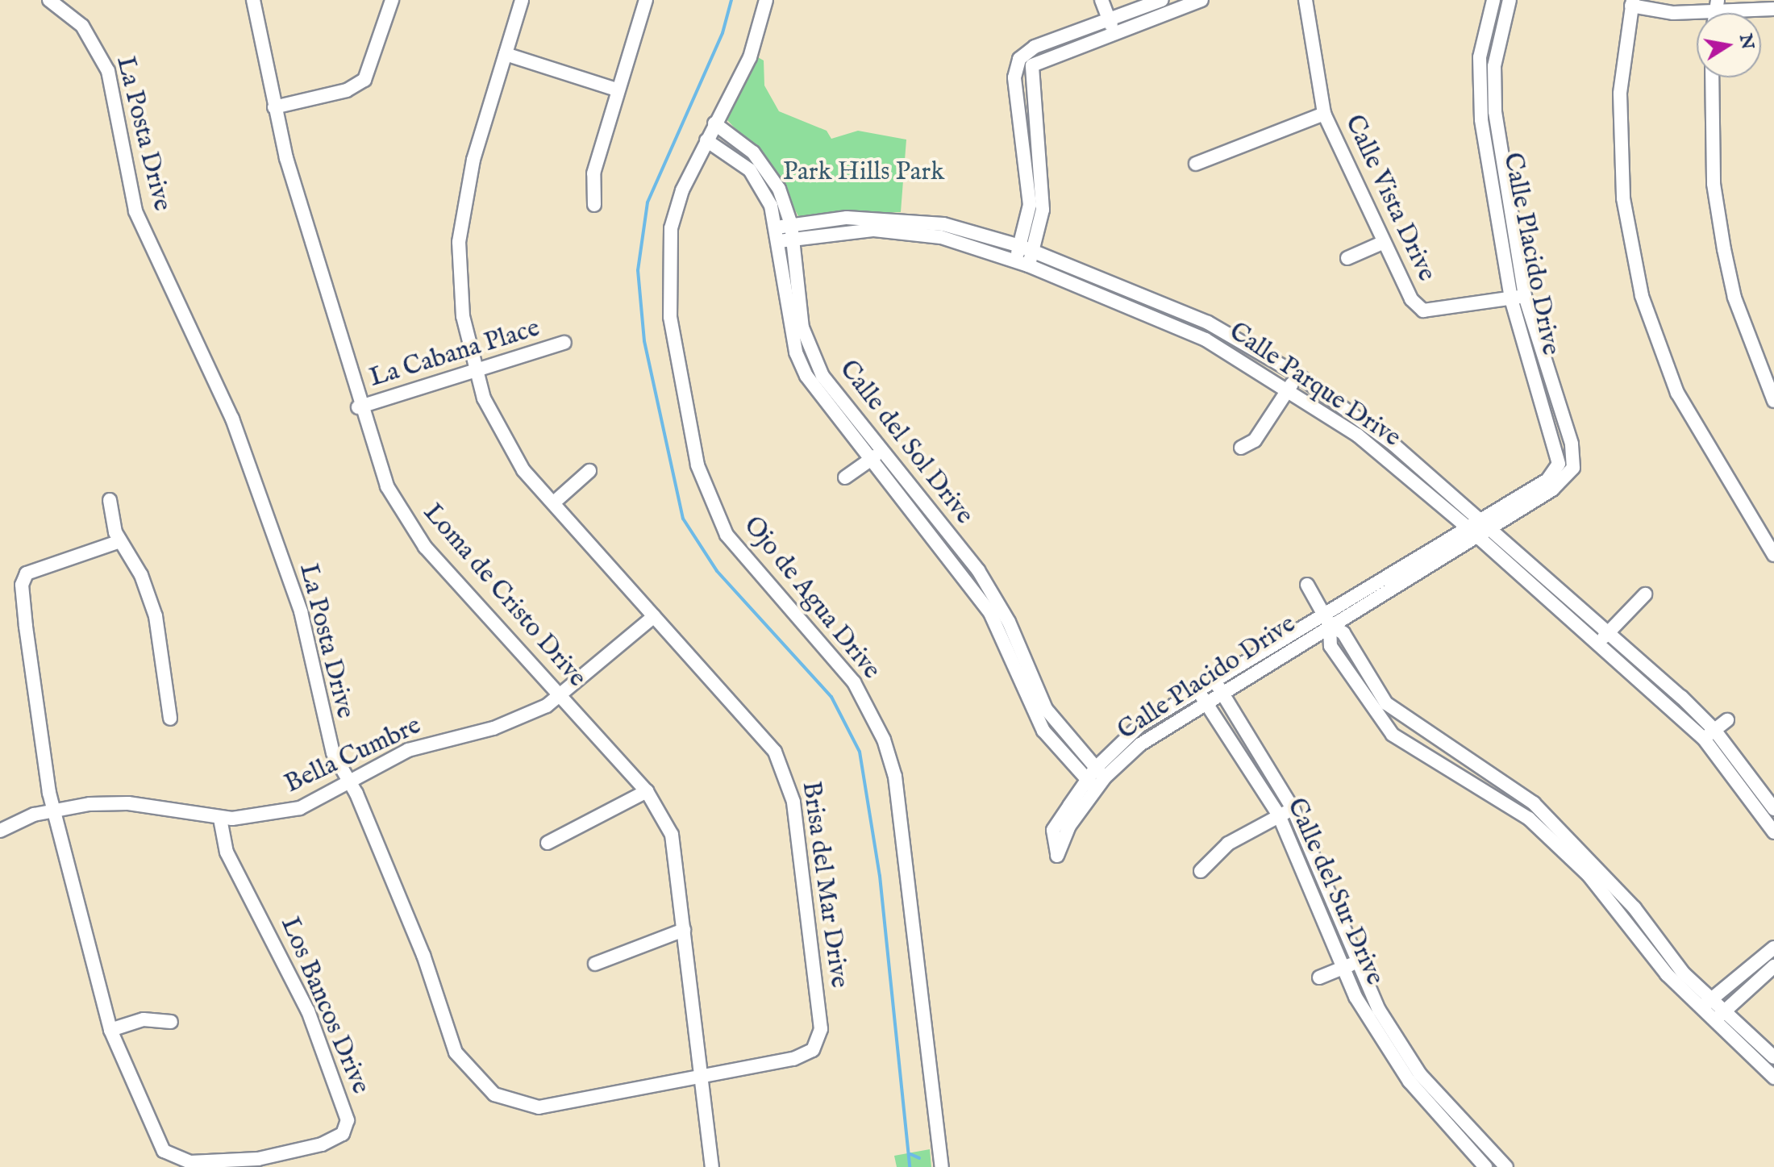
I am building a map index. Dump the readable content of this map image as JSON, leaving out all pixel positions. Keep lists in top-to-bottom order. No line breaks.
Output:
{"streets":{"street":["La Posta Drive","Calle Vista Drive","Calle Placido Drive","La Cabana Place","Calle Parque Drive","Calle del Sol Drive","Loma de Cristo Drive","Ojo de Agua Drive","Bella Cumbre","Brisa del Mar Drive","Calle del Sur Drive","Los Bancos Drive"]},"crossings":[["La Posta Drive","Loma de Cristo Drive"],["La Posta Drive","Bella Cumbre"],["La Posta Drive","Brisa del Mar Drive"],["Calle Vista Drive","Calle Placido Drive"],["Calle Placido Drive","Calle Parque Drive"],["Calle Placido Drive","Calle del Sol Drive"],["Calle Placido Drive","Calle del Sur Drive"],["La Cabana Place","Loma de Cristo Drive"],["La Cabana Place","Brisa del Mar Drive"],["Calle Parque Drive","Calle del Sol Drive"],["Calle del Sol Drive","Ojo de Agua Drive"],["Loma de Cristo Drive","Bella Cumbre"],["Loma de Cristo Drive","Brisa del Mar Drive"],["Bella Cumbre","Brisa del Mar Drive"],["Bella Cumbre","Los Bancos Drive"]],"parks":["Park Hills Park"],"north":"right"}
